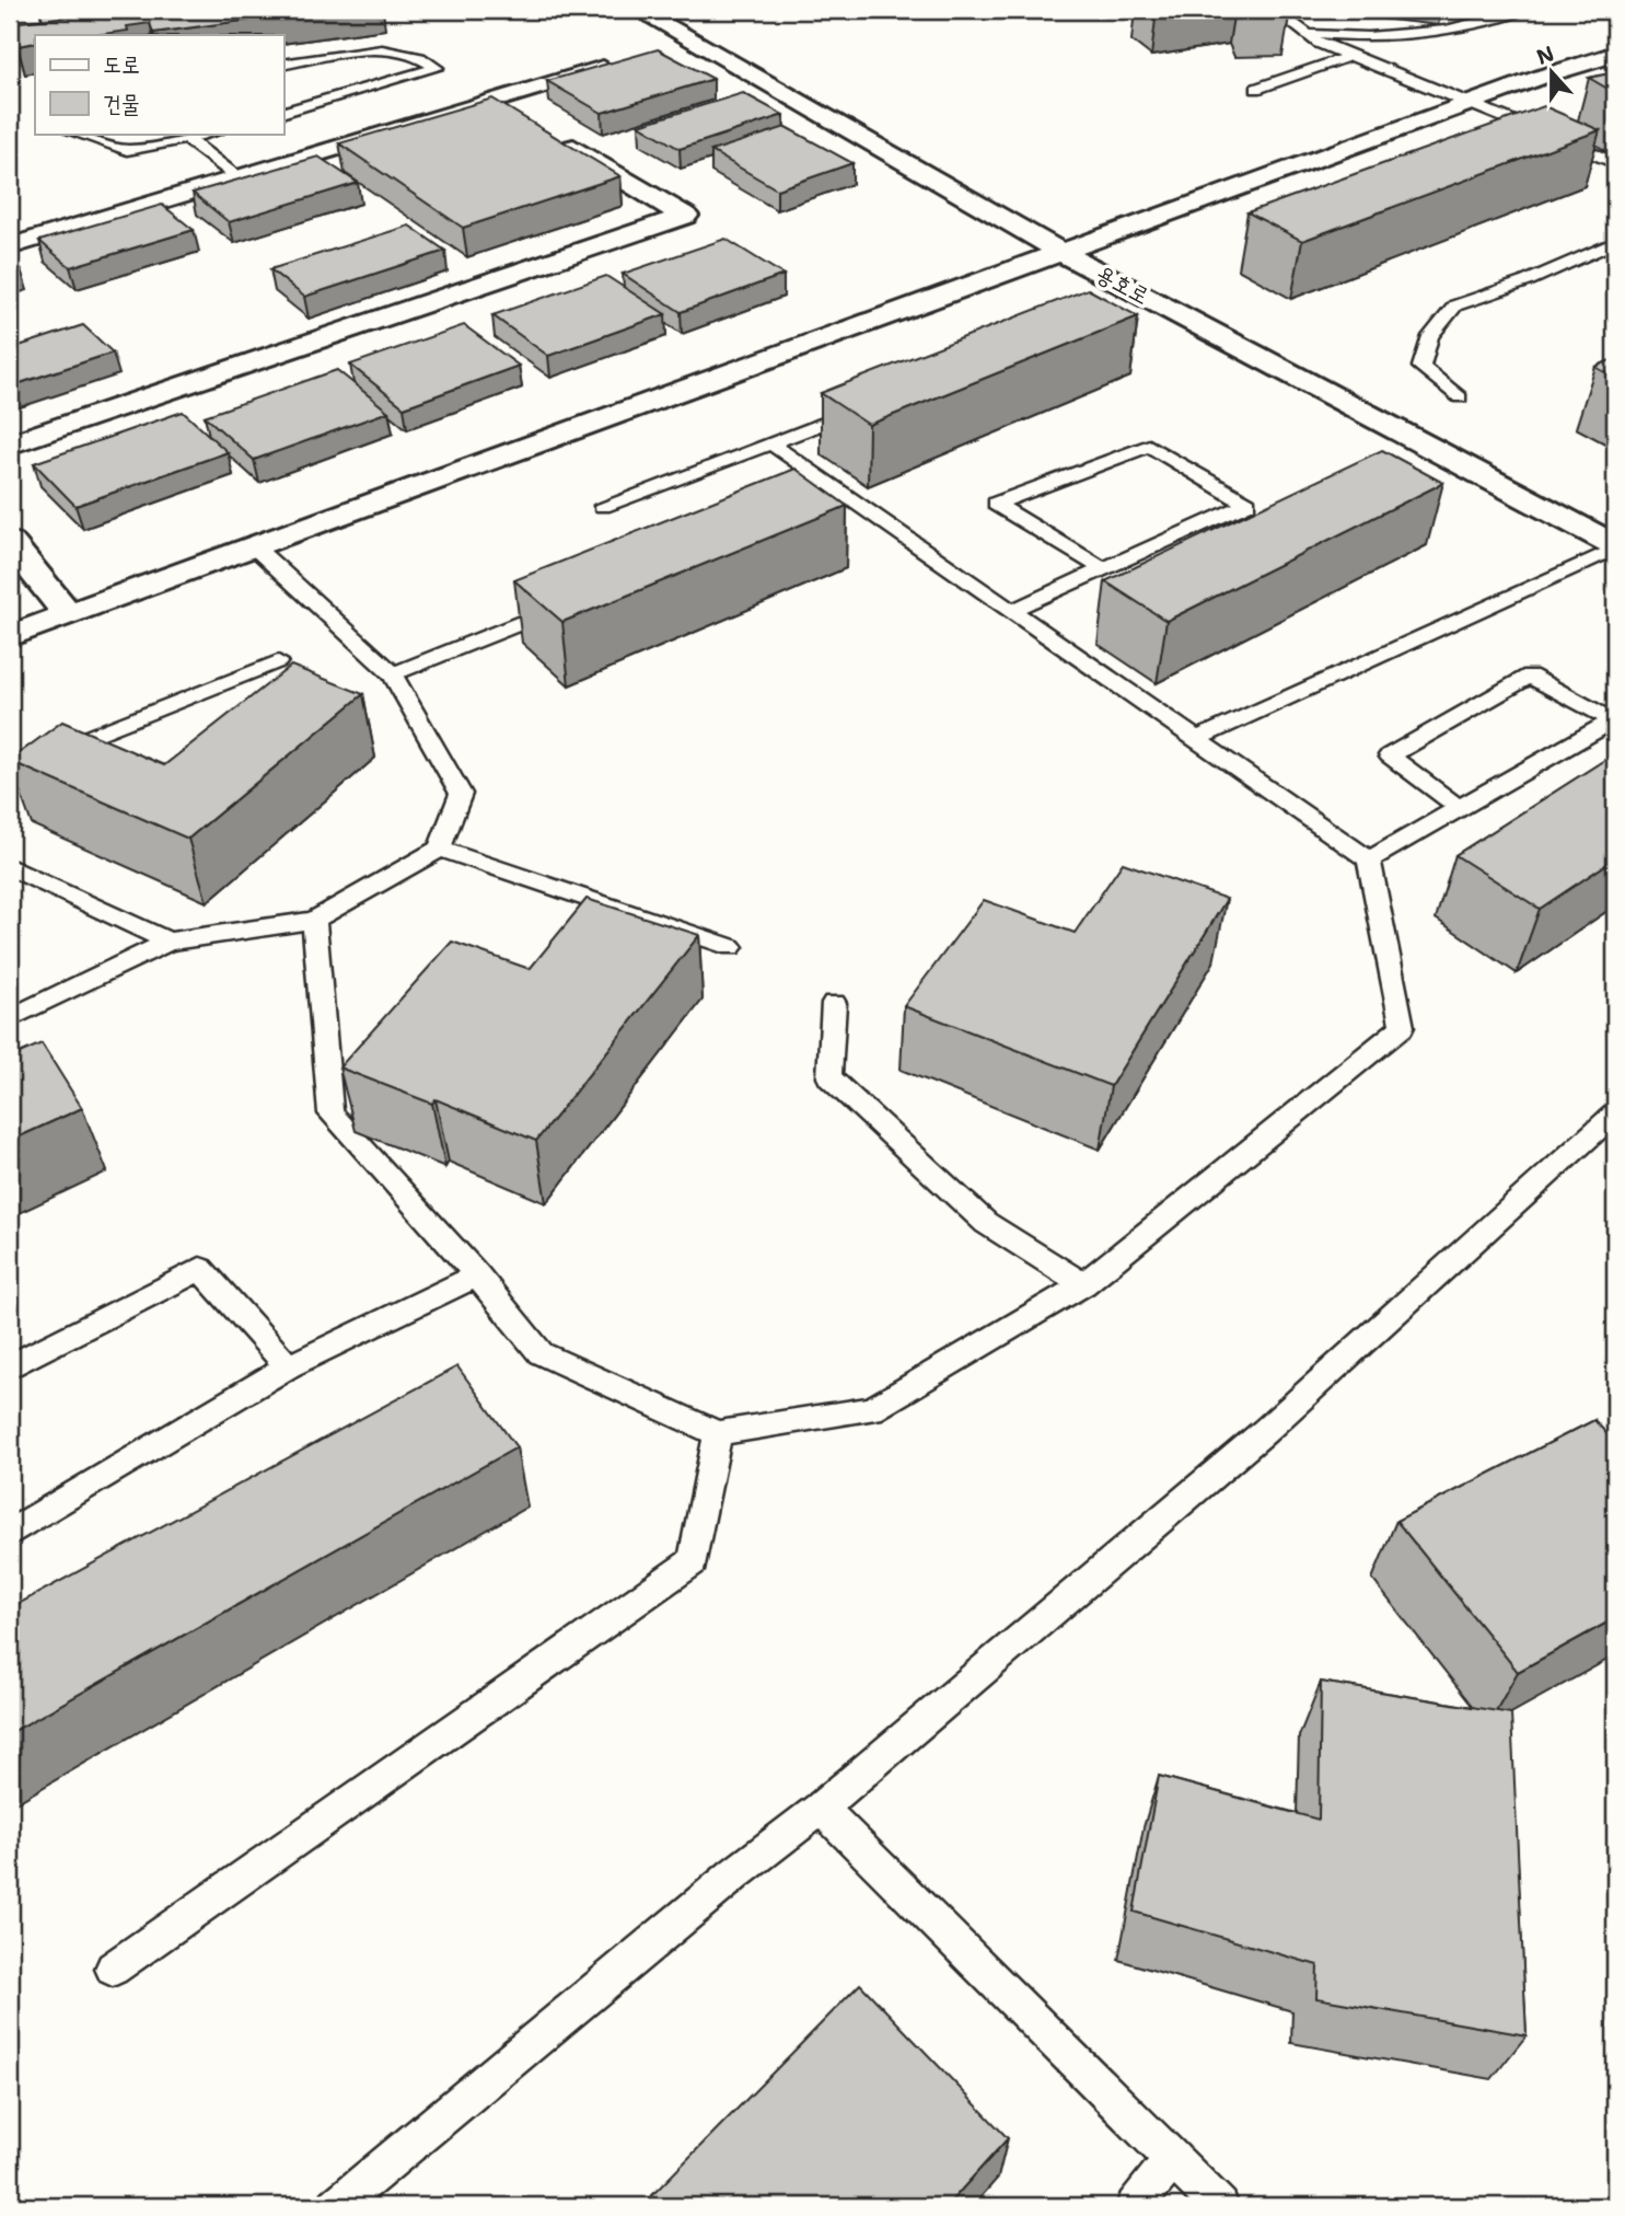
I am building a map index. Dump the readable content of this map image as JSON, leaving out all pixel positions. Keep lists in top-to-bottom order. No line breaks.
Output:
{"streets":{"street":["용호로"]},"legend":["도로","건물"],"north":"top"}
